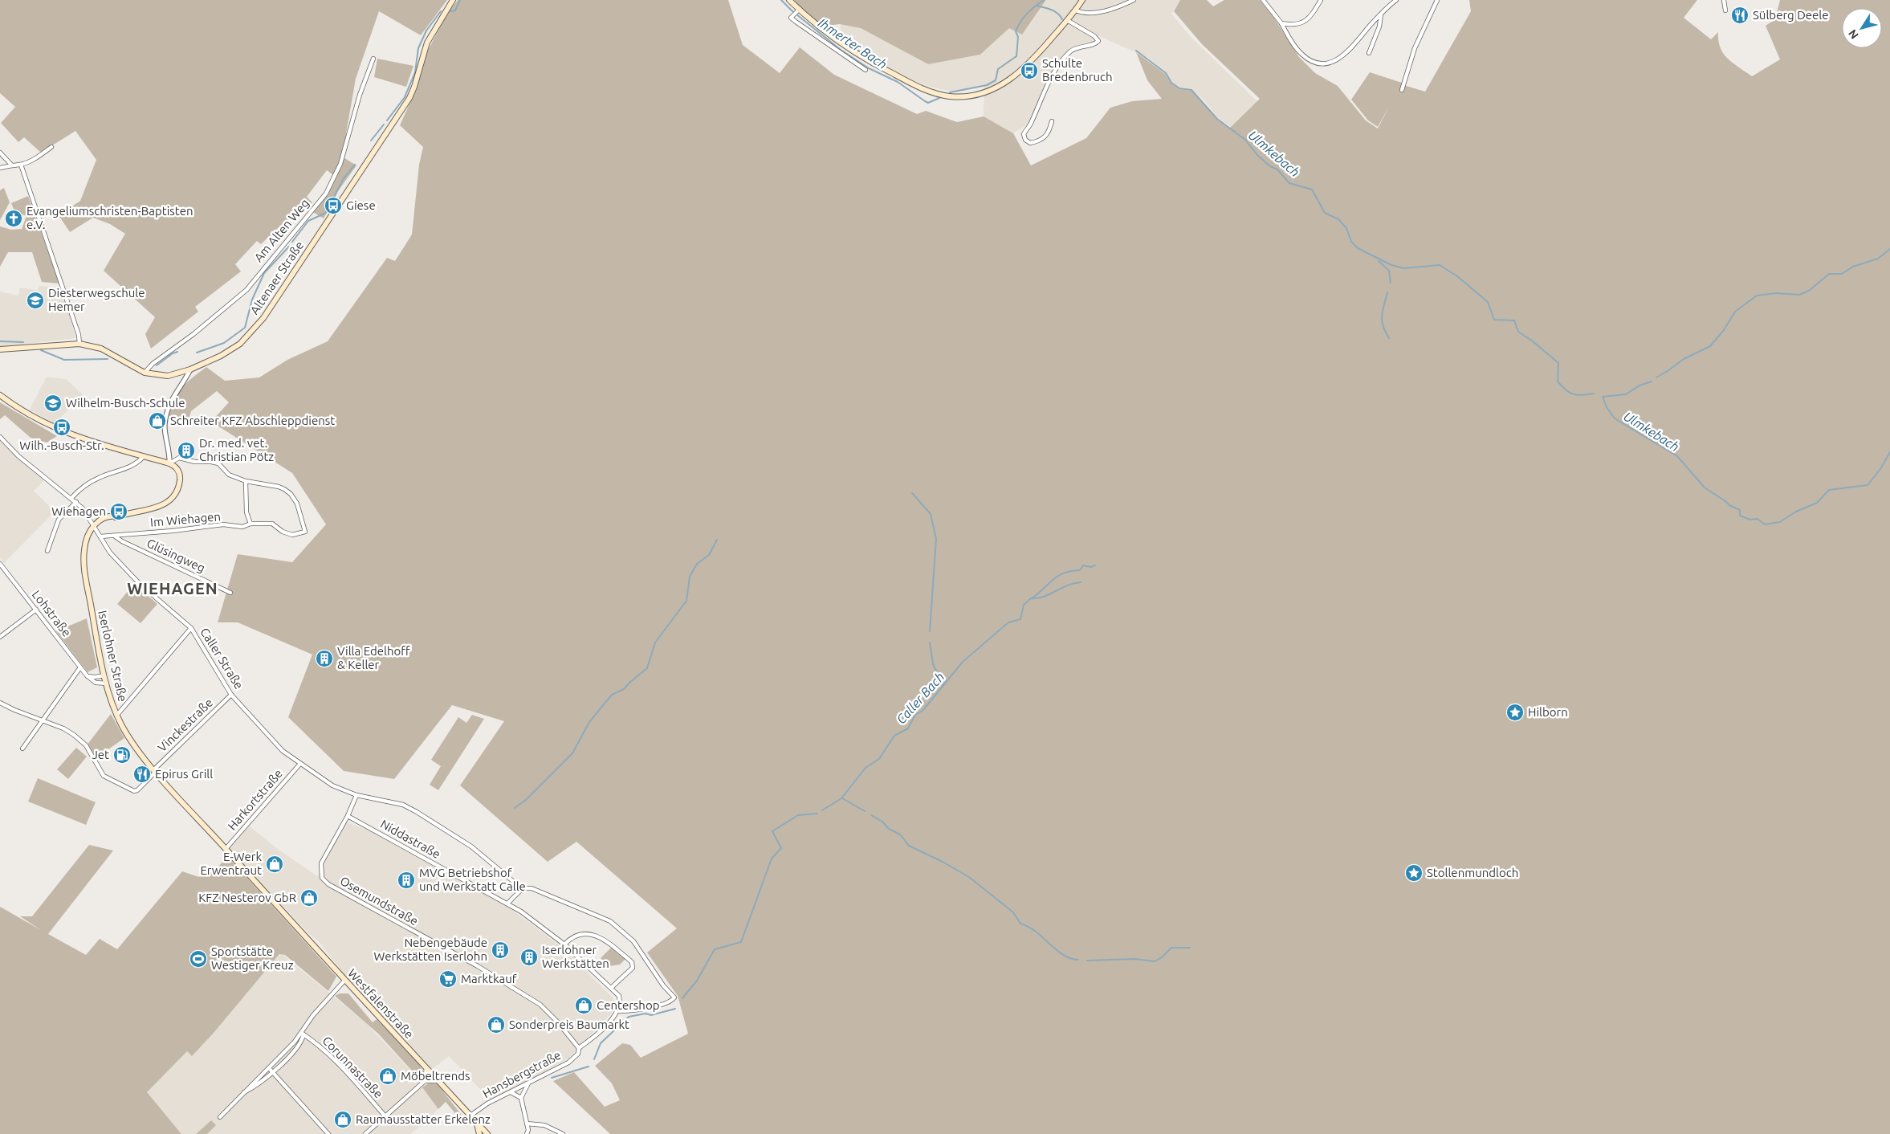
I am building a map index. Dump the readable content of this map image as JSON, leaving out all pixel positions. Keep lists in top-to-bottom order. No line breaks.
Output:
{"streets":{"main road":["Altenaer Straße","Iserlohner Straße","Westfalenstraße"],"street":["Am Alten Weg","Im Wiehagen","Glüsingweg","Lohstraße","Caller Straße","Vinckestraße","Harkortstraße","Niddastraße","Osemundstraße","Corunnastraße","Hansbergstraße"]},"crossings":[["Am Alten Weg","Altenaer Straße"],["Im Wiehagen","Glüsingweg"],["Im Wiehagen","Caller Straße"],["Lohstraße","Iserlohner Straße"],["Iserlohner Straße","Caller Straße"],["Iserlohner Straße","Vinckestraße"],["Iserlohner Straße","Harkortstraße"],["Iserlohner Straße","Westfalenstraße"],["Caller Straße","Vinckestraße"],["Caller Straße","Harkortstraße"],["Caller Straße","Osemundstraße"],["Niddastraße","Osemundstraße"],["Niddastraße","Hansbergstraße"],["Osemundstraße","Hansbergstraße"],["Westfalenstraße","Corunnastraße"],["Westfalenstraße","Hansbergstraße"]],"districts":["WIEHAGEN"],"water":["Ihmerter Bach","Ulmkebach","Caller Bach"],"places":{"restaurant":["Sülberg Deele","Epirus Grill"],"bus stop":["Schulte Bredenbruch","Giese","Wilh.-Busch-Str.","Wiehagen"],"church":["Evangeliumschristen-Baptisten e.V."],"school or university":["Diesterwegschule Hemer","Wilhelm-Busch-Schule"],"shop":["Schreiter KFZ Abschleppdienst","E-Werk Erwentraut","KFZ Nesterov GbR","Centershop","Sonderpreis Baumarkt","Möbeltrends","Raumausstatter Erkelenz"],"building":["Dr. med. vet. Christian Pötz","Villa Edelhoff & Keller","MVG Betriebshof und Werkstatt Calle","Nebengebäude Werkstätten Iserlohn","Iserlohner Werkstätten"],"place":["Hilborn","Stollenmundloch"],"fuel station":["Jet"],"sports":["Sportstätte Westiger Kreuz"],"supermarket":["Marktkauf"]},"north":"bottom left"}
